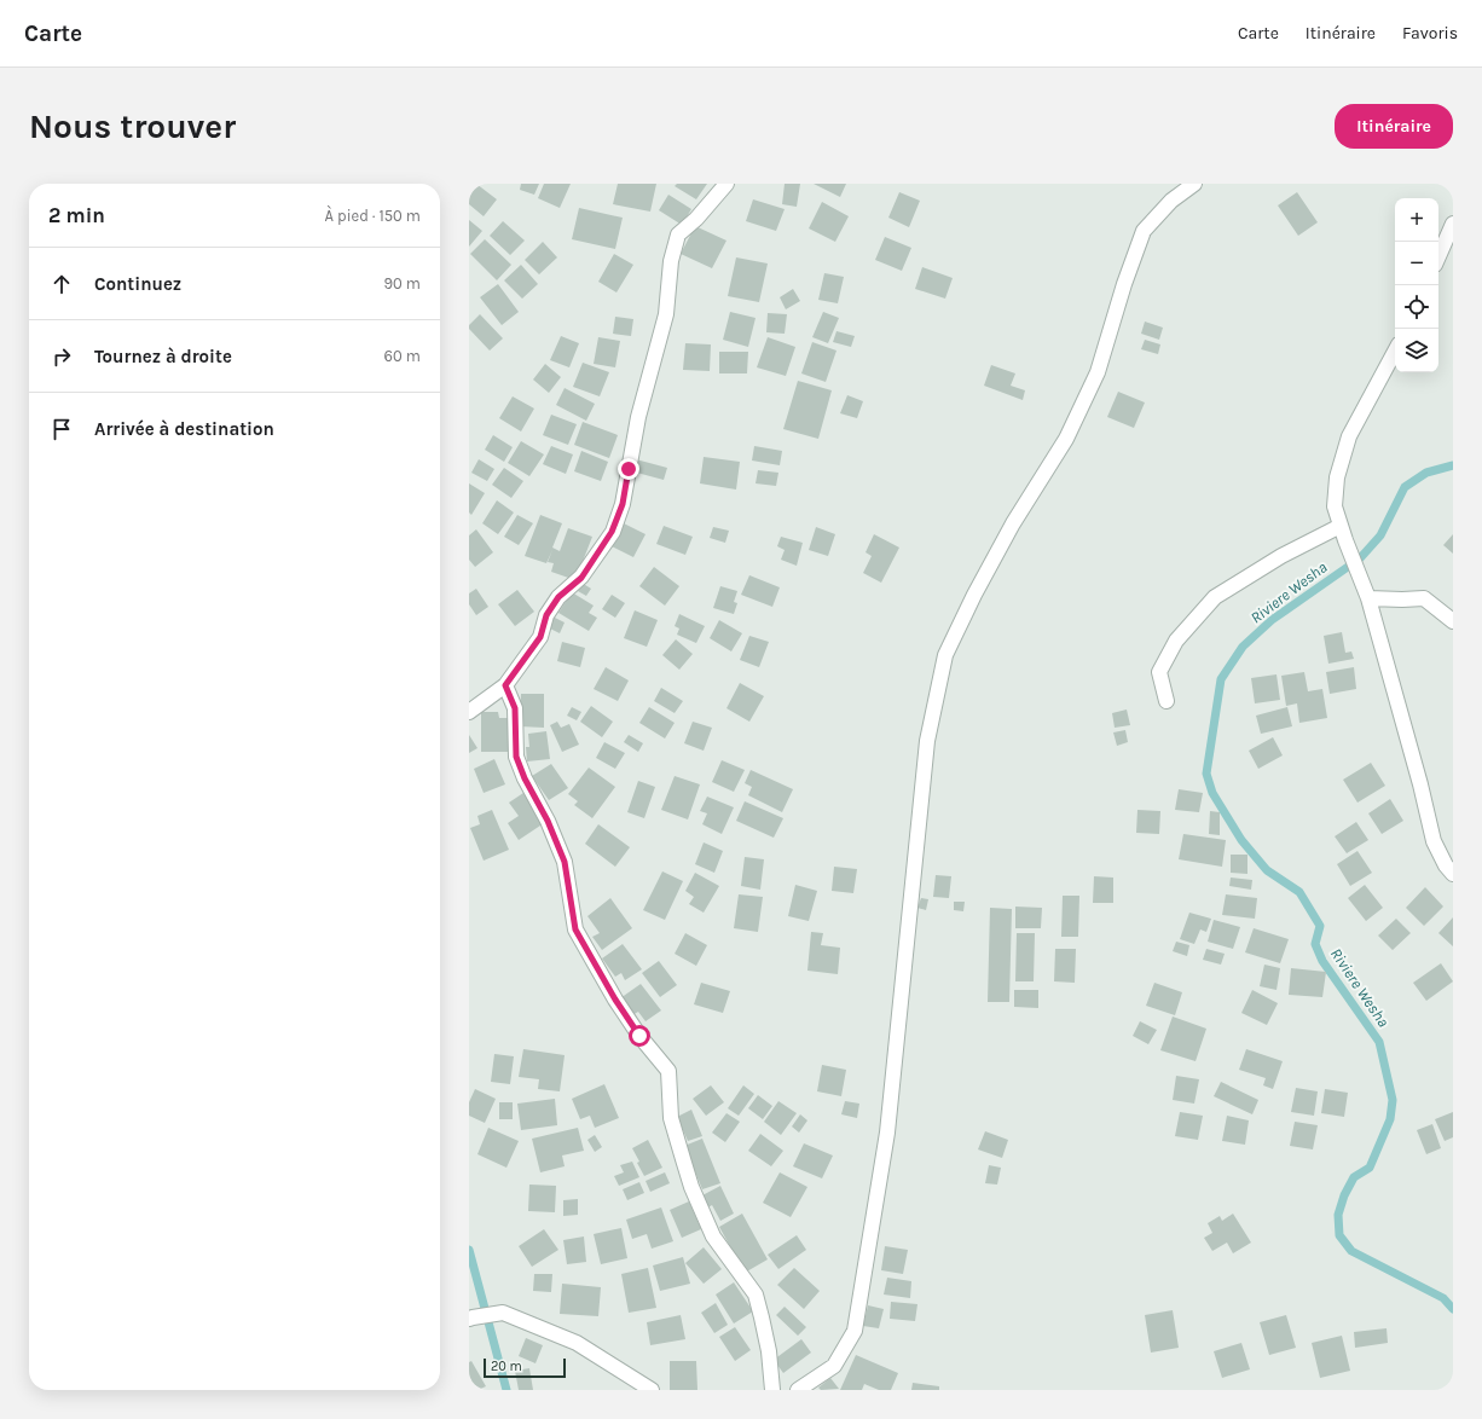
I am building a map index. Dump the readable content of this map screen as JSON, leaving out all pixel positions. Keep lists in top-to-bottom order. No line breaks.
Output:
{"water":["Riviere Wesha"],"scale_bar":"20 m","page":{"header":"Carte","nav":["Carte","Itinéraire","Favoris"],"buttons":"Itinéraire","title":"Nous trouver","heading":["2 min","À pied · 150 m"],"map_buttons":["+","−"],"list":[["Continuez","90 m"],["Tournez à droite","60 m"],"Arrivée à destination"],"scale":"20 m"}}
